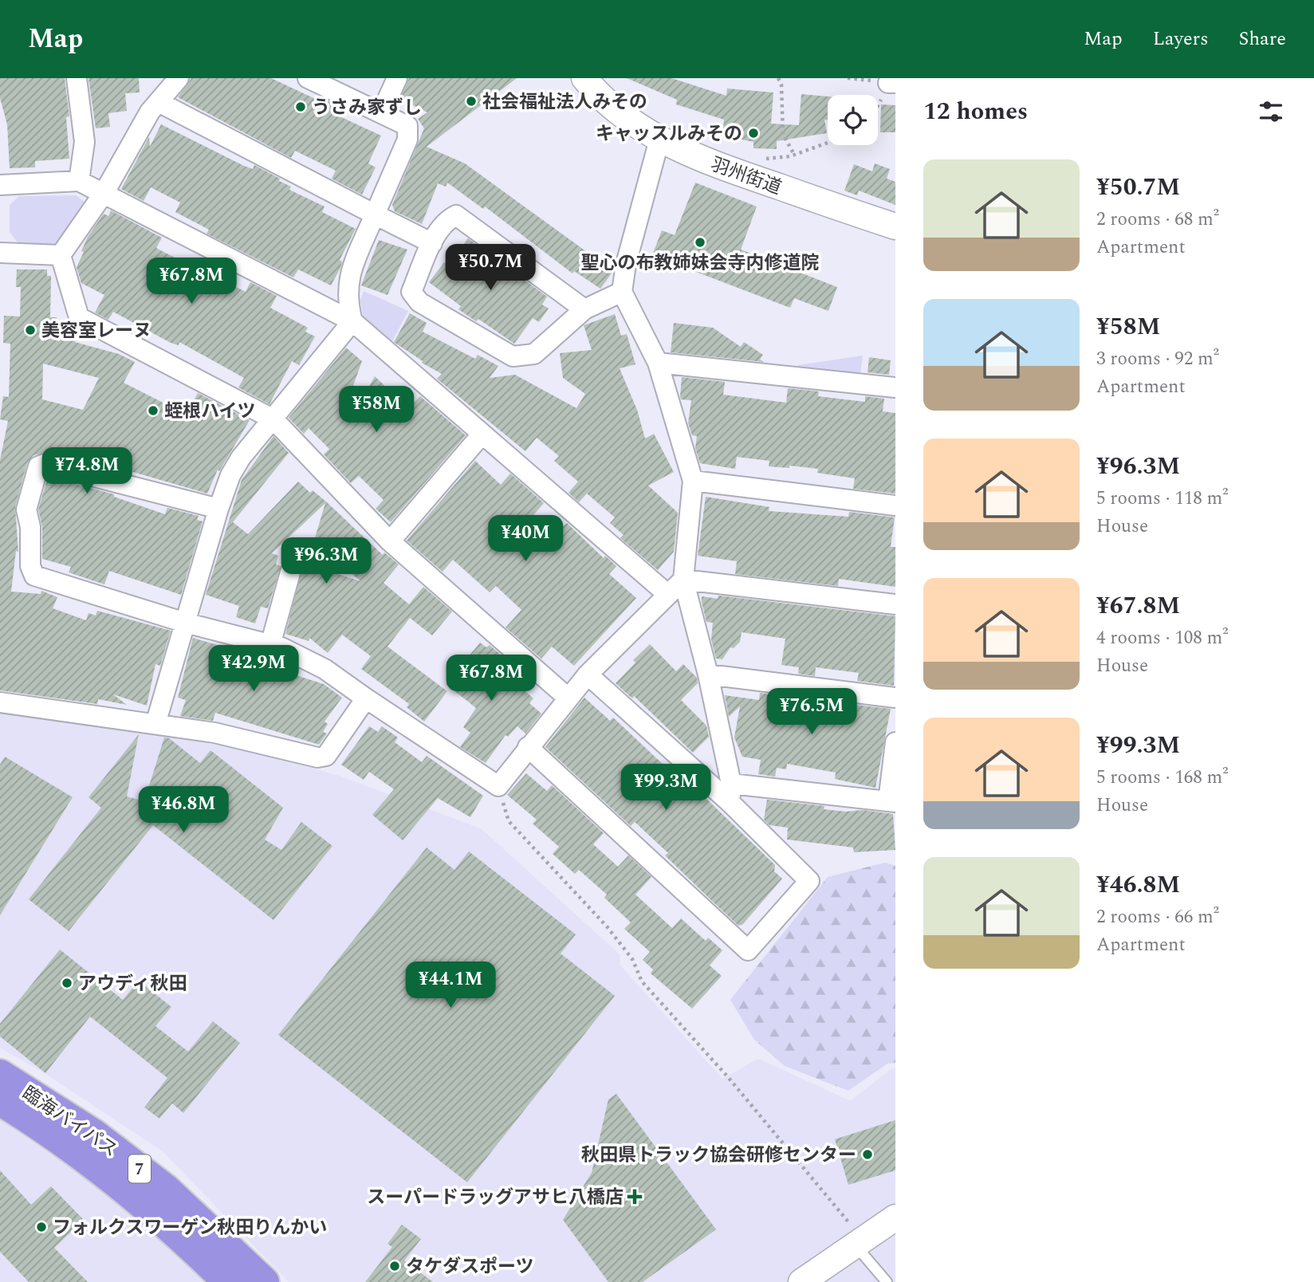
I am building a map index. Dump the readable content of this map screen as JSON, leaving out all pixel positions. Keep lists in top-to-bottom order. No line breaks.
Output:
{"streets":{"highway":["臨海バイパス","7"],"street":["羽州街道"]},"places":{"other":["社会福祉法人みその","うさみ家ずし","キャッスルみその","聖心の布教姉妹会寺内修道院","美容室レーヌ","蛭根ハイツ","アウディ秋田","秋田県トラック協会研修センター","フォルクスワーゲン秋田りんかい","タケダスポーツ"],"health":["スーパードラッグアサヒ八橋店"]},"page":{"header":"Map","nav":["Map","Layers","Share"],"heading":"12 homes","list":[{"name":"¥50.7M","note":"2 rooms · 68 m² · Apartment"},{"name":"¥58M","note":"3 rooms · 92 m² · Apartment"},{"name":"¥96.3M","note":"5 rooms · 118 m² · House"},{"name":"¥67.8M","note":"4 rooms · 108 m² · House"},{"name":"¥99.3M","note":"5 rooms · 168 m² · House"},{"name":"¥46.8M","note":"2 rooms · 66 m² · Apartment"}],"price":["¥50.7M","¥67.8M","¥58M","¥74.8M","¥40M","¥96.3M","¥42.9M","¥67.8M","¥76.5M","¥99.3M","¥46.8M","¥44.1M"]}}
